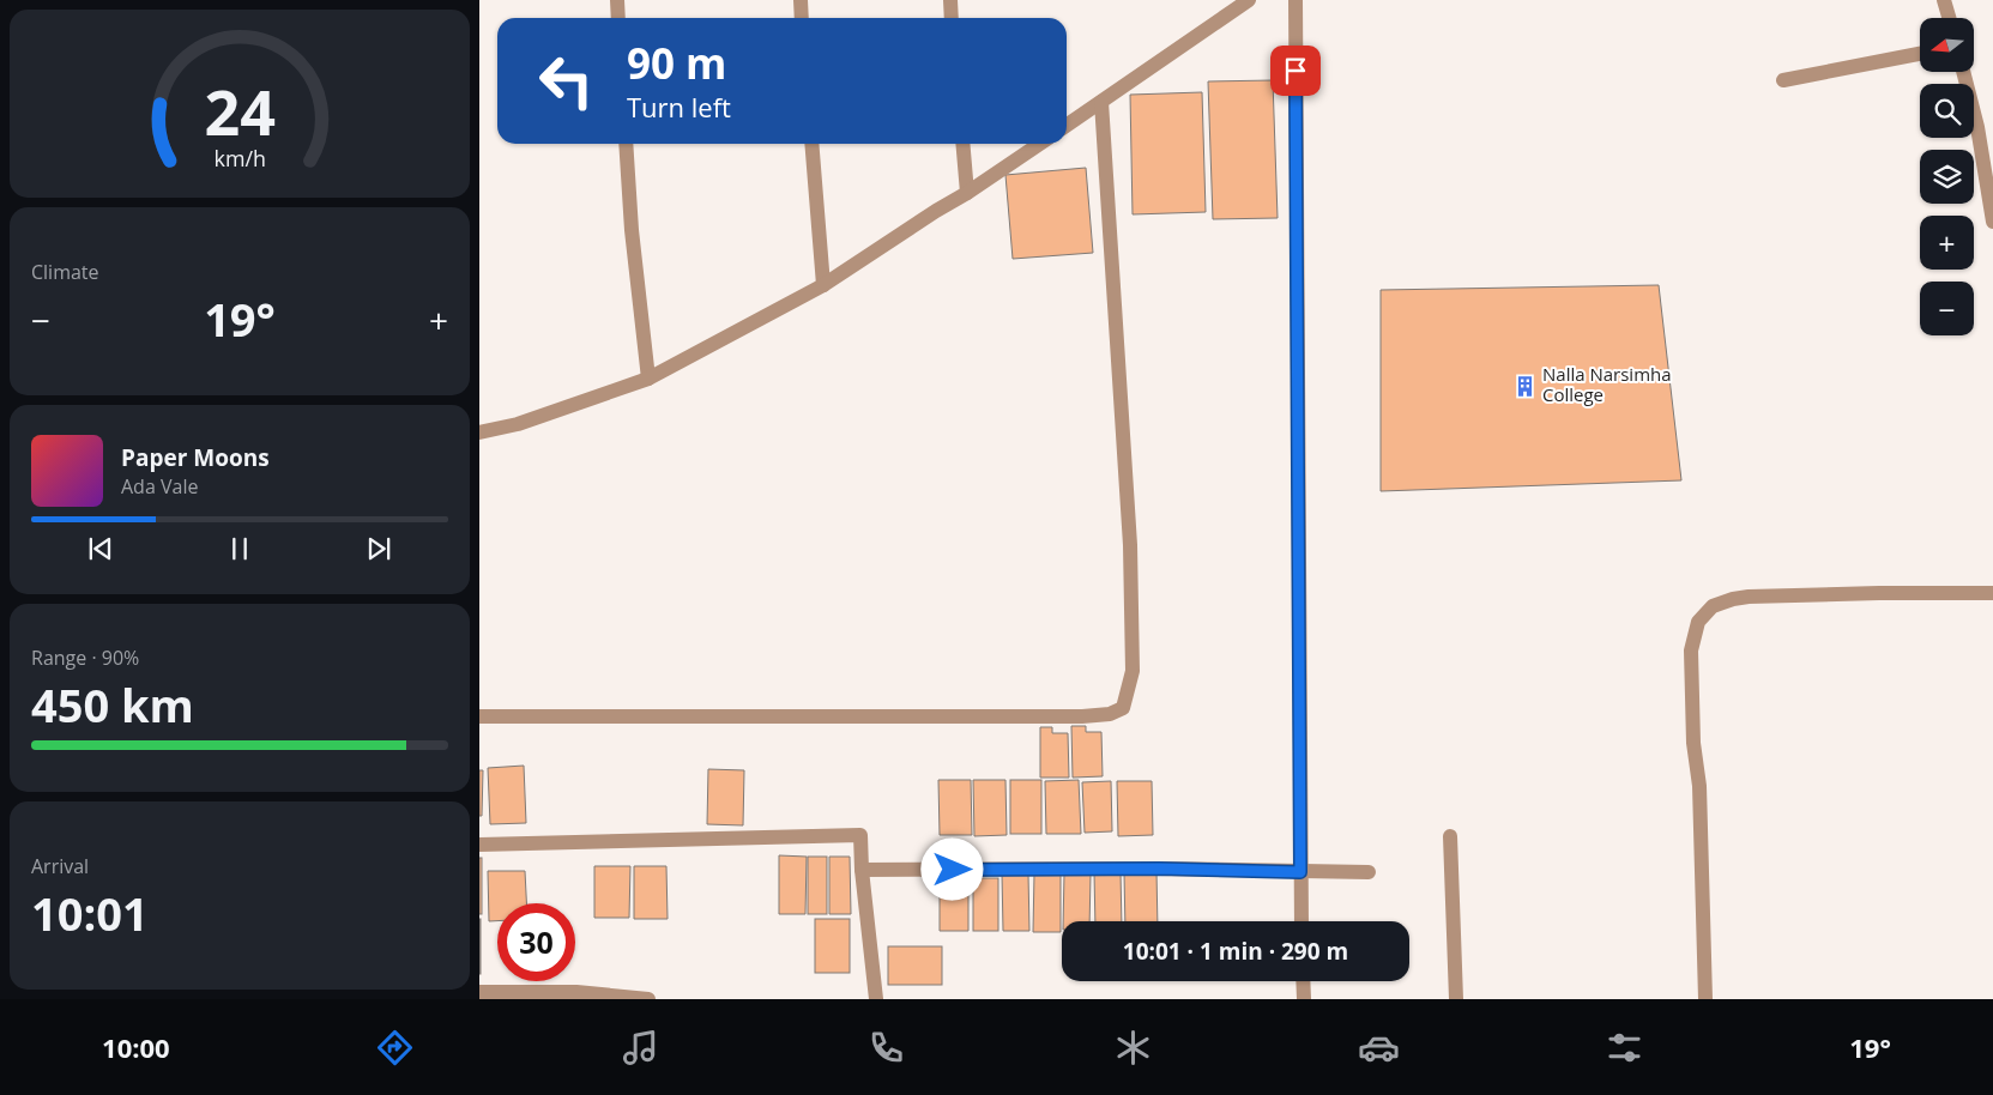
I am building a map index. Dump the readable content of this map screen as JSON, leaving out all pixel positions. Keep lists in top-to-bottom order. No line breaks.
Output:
{"places":{"building":["Nalla Narsimha College"]},"north":"left","page":{"map_buttons":["+","−"],"turn":["90 m","Turn left"],"tile":["Climate",["Range · 90%","450 km"],["Arrival","10:01"]],"heat":["−","19°","+"],"song":["Paper Moons","Ada Vale"],"limit":"30","trip":"10:01 · 1 min · 290 m","tabs":["10:00","19°"],"gauge":["24","km/h"]}}
